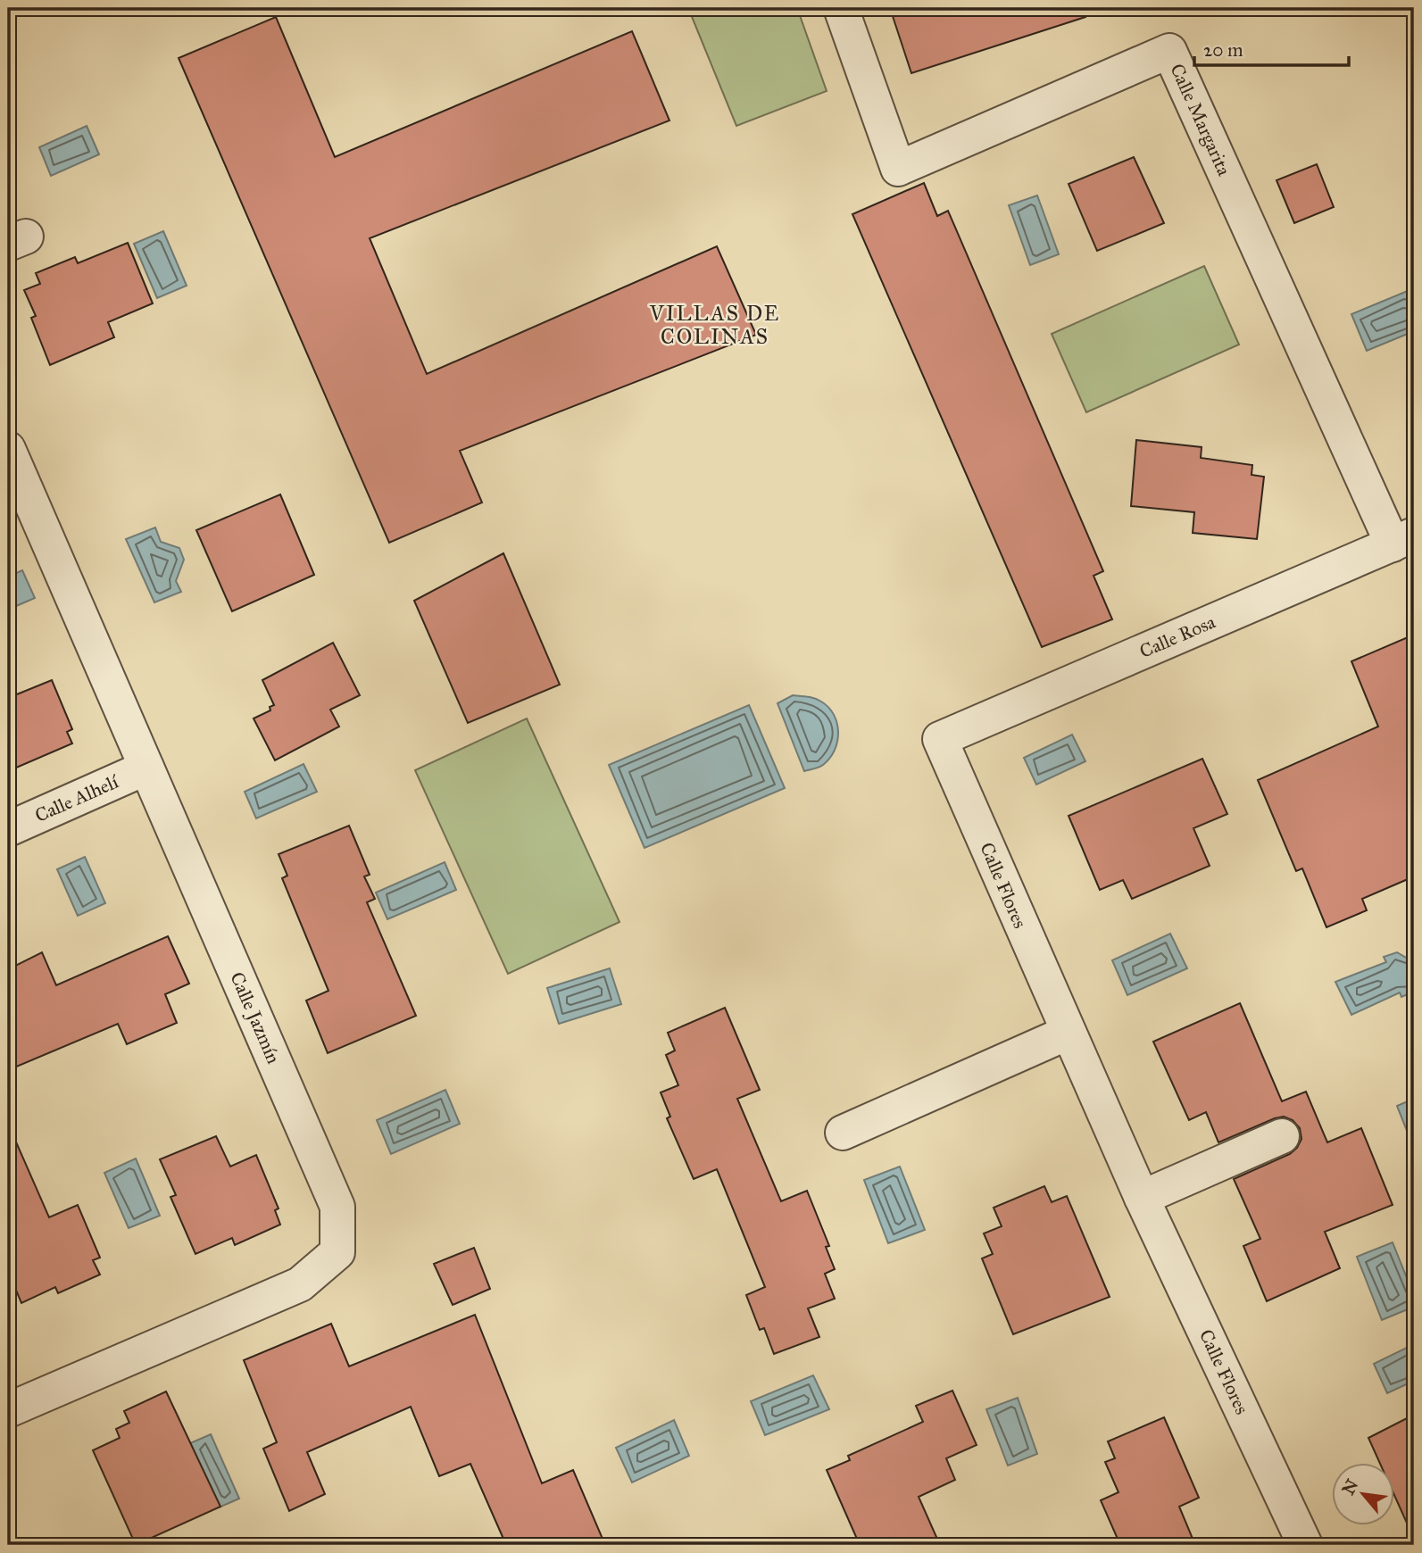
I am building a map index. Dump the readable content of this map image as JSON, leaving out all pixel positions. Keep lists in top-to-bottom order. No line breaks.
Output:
{"streets":{"street":["Calle Margarita","Calle Rosa","Calle Alhelí","Calle Flores","Calle Jazmín"]},"crossings":[["Calle Margarita","Calle Rosa"],["Calle Rosa","Calle Flores"],["Calle Alhelí","Calle Jazmín"]],"districts":["VILLAS DE COLINAS"],"scale_bar":"20 m","north":"top left"}
